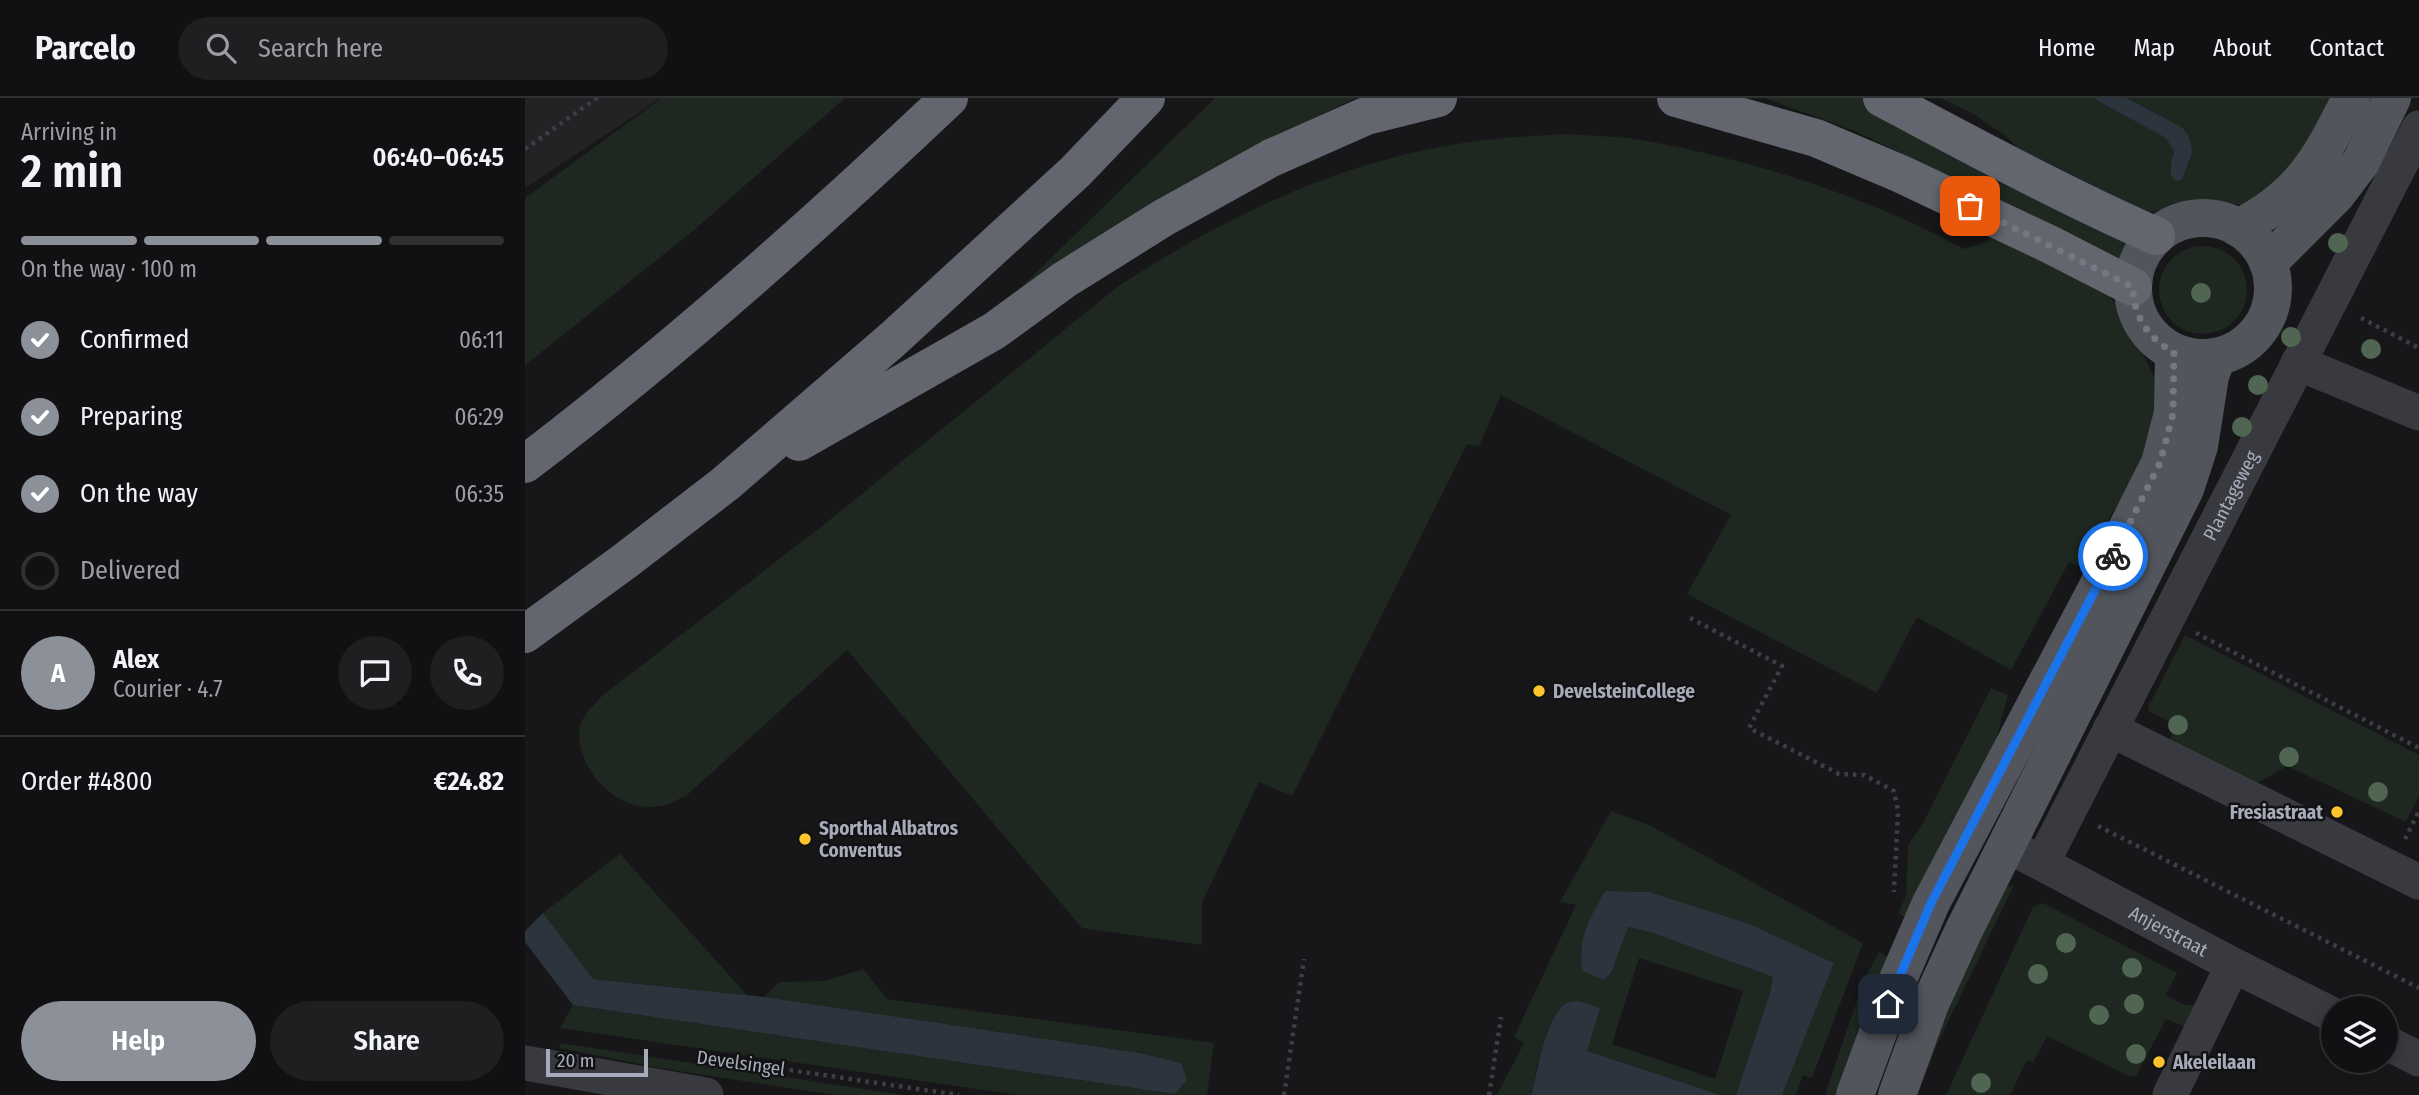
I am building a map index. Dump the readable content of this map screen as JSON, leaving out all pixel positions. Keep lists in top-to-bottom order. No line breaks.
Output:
{"streets":{"street":["Plantageweg","Anjerstraat","Develsingel"]},"crossings":[["Plantageweg","Anjerstraat"]],"places":["DevelsteinCollege","Fresiastraat","Sporthal Albatros Conventus","Akeleilaan"],"scale_bar":"20 m","page":{"header":"Parcelo","search":"Search here","nav":["Home","Map","About","Contact"],"heading":["2 min","Arriving in","06:40–06:45"],"panel":["Alex","Courier · 4.7","Order #4800","€24.82"],"bar":"On the way · 100 m","list":[["Confirmed","06:11"],["Preparing","06:29"],["On the way","06:35"],"Delivered"],"round":"A","buttons":["Help","Share"],"scale":"20 m"}}
